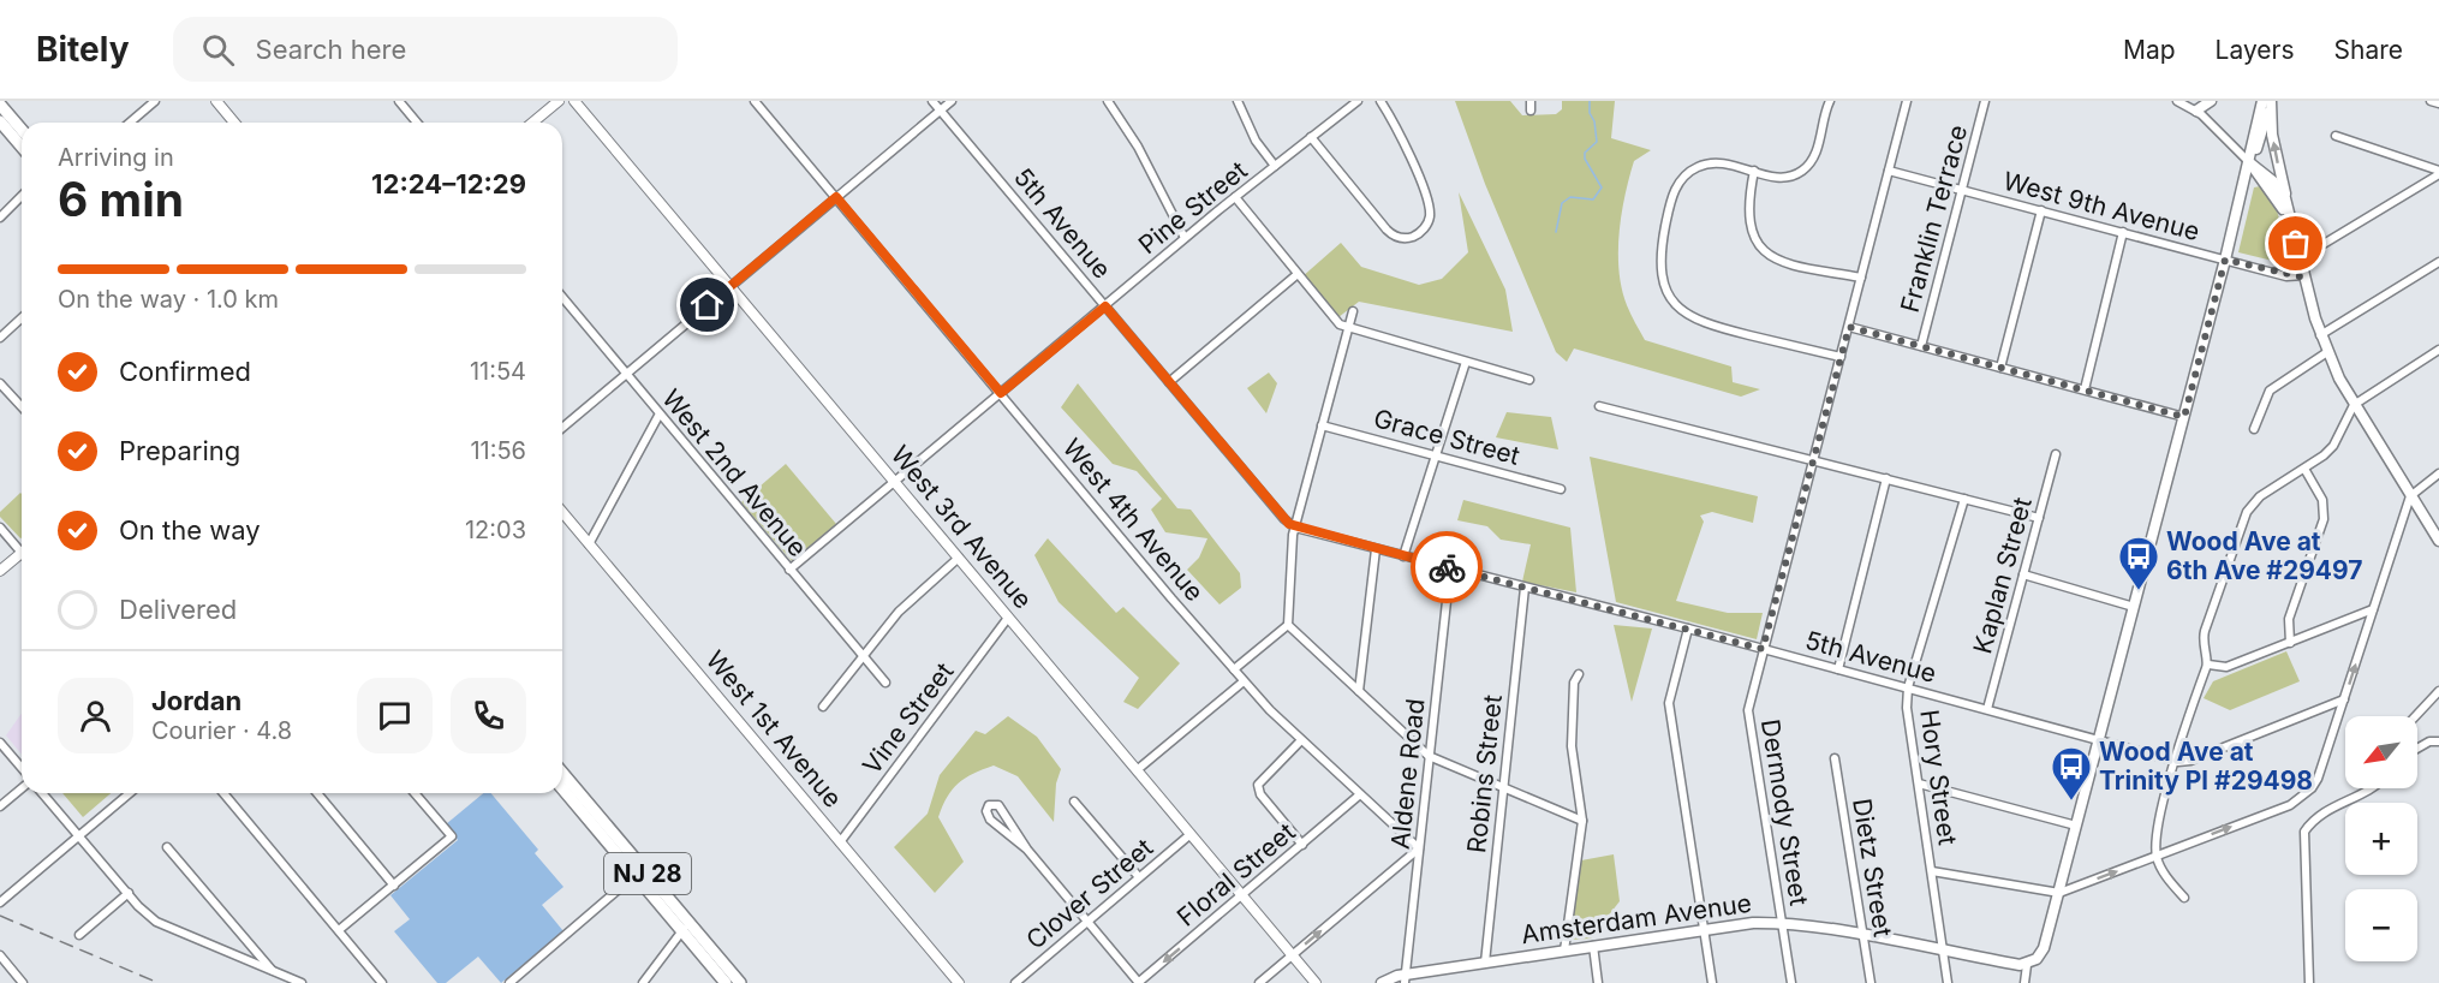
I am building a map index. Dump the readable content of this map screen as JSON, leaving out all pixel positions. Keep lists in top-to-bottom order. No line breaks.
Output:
{"streets":{"main road":["NJ 28","Amsterdam Avenue"],"street":["West 9th Avenue","Pine Street","Franklin Terrace","5th Avenue","Grace Street","West 2nd Avenue","West 4th Avenue","West 3rd Avenue","Kaplan Street","Vine Street","West 1st Avenue","Aldene Road","Robins Street","Hory Street","Dermody Street","Dietz Street","Floral Street","Clover Street"]},"crossings":[["West 9th Avenue","Franklin Terrace"],["West 9th Avenue","Dermody Street"],["Pine Street","5th Avenue"],["Pine Street","West 2nd Avenue"],["Pine Street","West 4th Avenue"],["Pine Street","West 3rd Avenue"],["5th Avenue","Kaplan Street"],["5th Avenue","Aldene Road"],["5th Avenue","Robins Street"],["5th Avenue","Hory Street"],["5th Avenue","Dermody Street"],["West 4th Avenue","Aldene Road"],["West 4th Avenue","Floral Street"],["West 3rd Avenue","Vine Street"],["West 3rd Avenue","Floral Street"],["West 3rd Avenue","Clover Street"],["Vine Street","West 1st Avenue"],["Aldene Road","Amsterdam Avenue"],["Robins Street","Amsterdam Avenue"],["Hory Street","Amsterdam Avenue"],["Dermody Street","Amsterdam Avenue"],["Dietz Street","Amsterdam Avenue"]],"one_way":["Floral Street"],"places":{"bus stop":["Wood Ave at 6th Ave #29497","Wood Ave at Trinity Pl #29498"]},"north":"bottom left","page":{"header":"Bitely","search":"Search here","nav":["Map","Layers","Share"],"heading":["6 min","Arriving in","12:24–12:29"],"panel":["Jordan","Courier · 4.8"],"bar":"On the way · 1.0 km","list":[["Confirmed","11:54"],["Preparing","11:56"],["On the way","12:03"],"Delivered"],"map_buttons":["+","−"]}}
